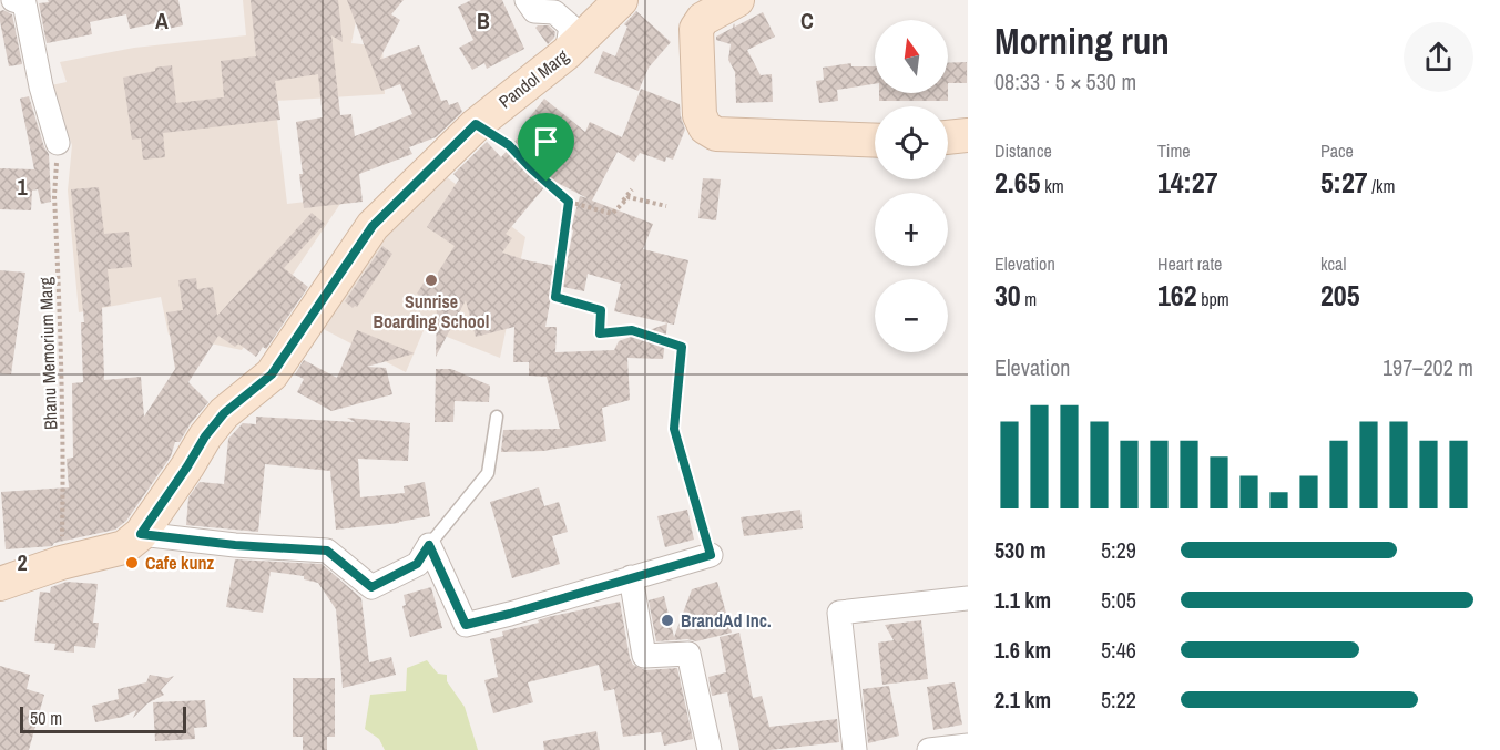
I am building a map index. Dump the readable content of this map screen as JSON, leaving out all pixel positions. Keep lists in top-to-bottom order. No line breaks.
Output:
{"streets":{"street":["Pandol Marg"],"path":["Bhanu Memorium Marg"]},"crossings":[["Pandol Marg","Bhanu Memorium Marg"]],"places":["Sunrise Boarding School","Cafe kunz","BrandAd Inc."],"scale_bar":"50 m","north":"top","page":{"heading":["Morning run","08:33 · 5 × 530 m"],"map_buttons":["+","−"],"stats":[["Distance","2.65 km"],["Time","14:27"],["Pace","5:27 /km"],["Elevation","30 m"],["Heart rate","162 bpm"],["kcal","205"]],"chart":["Elevation","197–202 m"],"list":[{"name":"530 m","note":"5:29"},{"name":"1.1 km","note":"5:05"},{"name":"1.6 km","note":"5:46"},{"name":"2.1 km","note":"5:22"}],"scale":"50 m"},"grid":{"columns":["A","B","C"],"rows":["1","2"]}}
